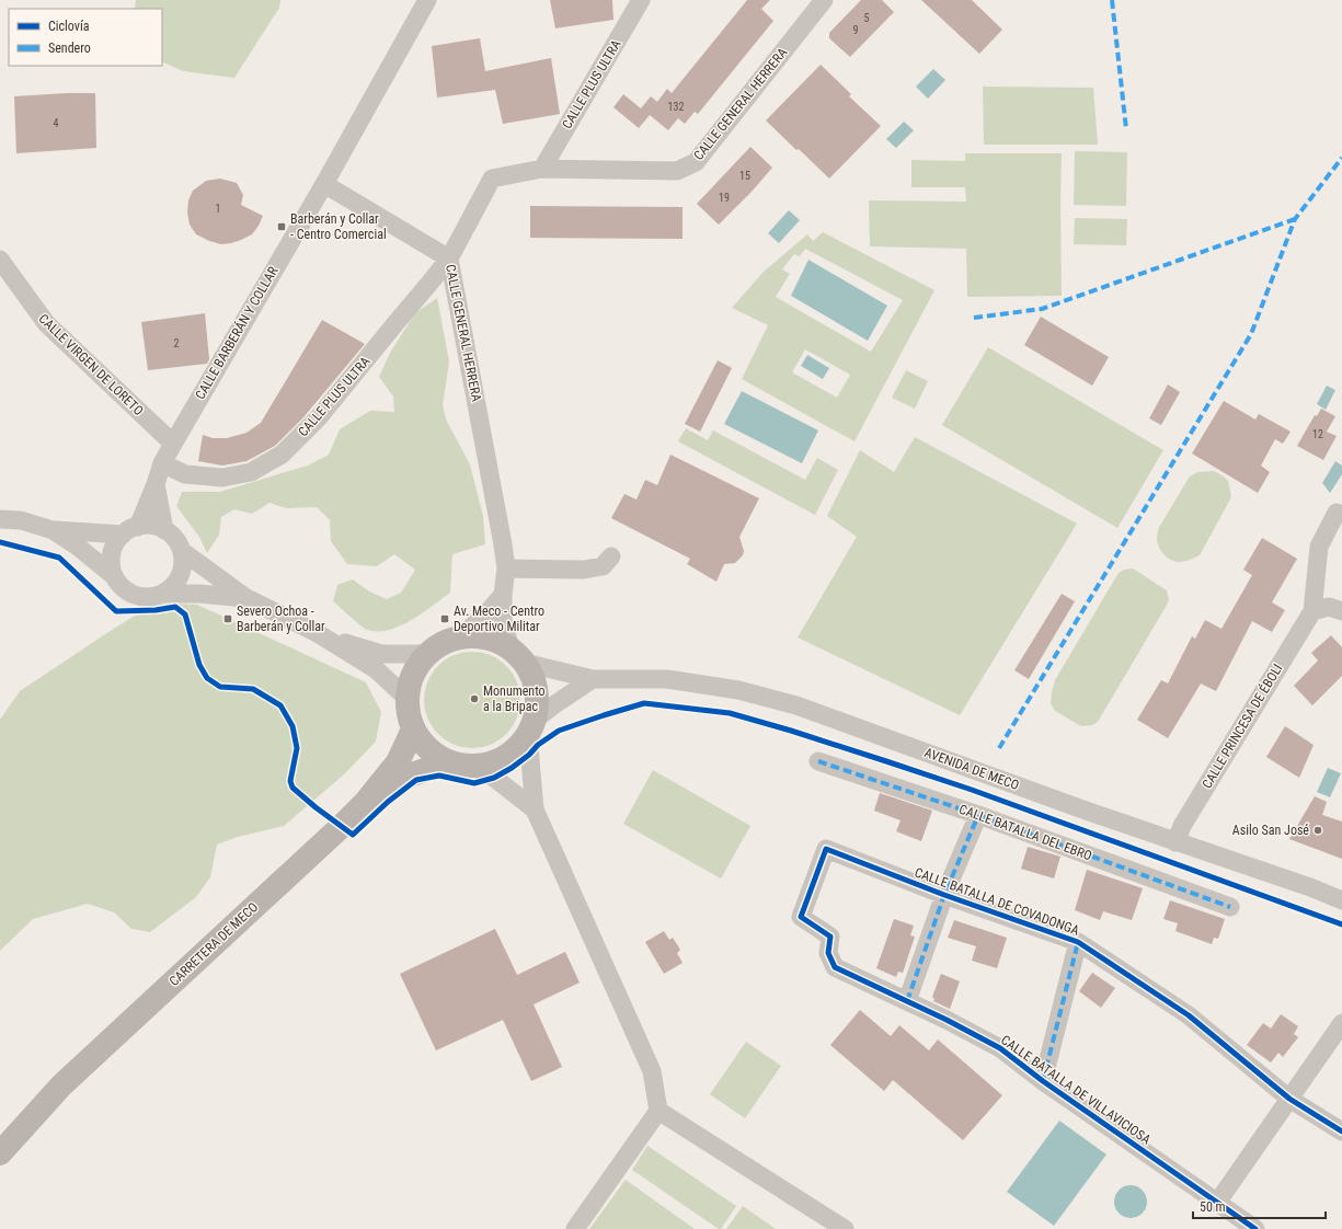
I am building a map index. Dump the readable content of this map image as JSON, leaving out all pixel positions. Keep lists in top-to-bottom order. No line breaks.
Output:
{"streets":{"street":["CALLE PLUS ULTRA","CALLE GENERAL HERRERA","CALLE BARBERÁN Y COLLAR","CALLE VIRGEN DE LORETO","CALLE PRINCESA DE ÉBOLI","AVENIDA DE MECO","CALLE BATALLA DEL EBRO","CALLE BATALLA DE COVADONGA","CARRETERA DE MECO","CALLE BATALLA DE VILLAVICIOSA"]},"crossings":[["CALLE PLUS ULTRA","CALLE GENERAL HERRERA"],["CALLE PLUS ULTRA","CALLE BARBERÁN Y COLLAR"],["CALLE GENERAL HERRERA","AVENIDA DE MECO"],["CALLE BARBERÁN Y COLLAR","CALLE VIRGEN DE LORETO"],["CALLE PRINCESA DE ÉBOLI","AVENIDA DE MECO"],["CALLE BATALLA DE COVADONGA","CALLE BATALLA DE VILLAVICIOSA"]],"places":{"transit":["Barberán y Collar - Centro Comercial","Severo Ochoa - Barberán y Collar","Av. Meco - Centro Deportivo Militar"],"other":["Monumento a la Bripac","Asilo San José"]},"house_numbers":["5","9","132","4","15","19","1","2","12"],"legend":["Ciclovía","Sendero"],"scale_bar":"50 m"}
